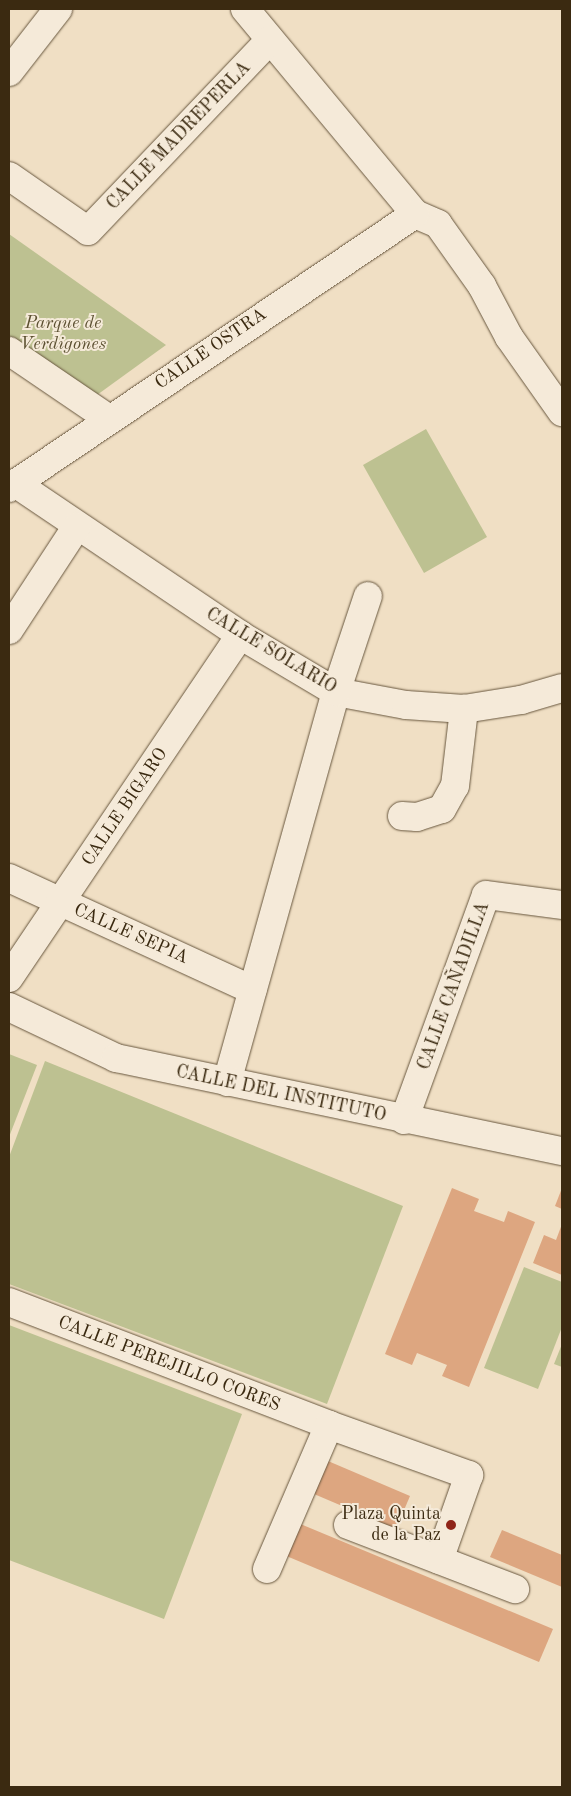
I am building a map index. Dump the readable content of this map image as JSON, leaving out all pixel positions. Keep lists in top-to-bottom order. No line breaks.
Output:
{"streets":{"street":["CALLE MADREPERLA","CALLE OSTRA","CALLE SOLARIO","CALLE BIGARO","CALLE SEPIA","CALLE CAÑADILLA","CALLE DEL INSTITUTO","CALLE PEREJILLO CORES"]},"crossings":[["CALLE OSTRA","CALLE SOLARIO"],["CALLE SOLARIO","CALLE BIGARO"],["CALLE BIGARO","CALLE SEPIA"],["CALLE CAÑADILLA","CALLE DEL INSTITUTO"]],"parks":["Parque de Verdigones"],"places":["Plaza Quinta de la Paz"]}
